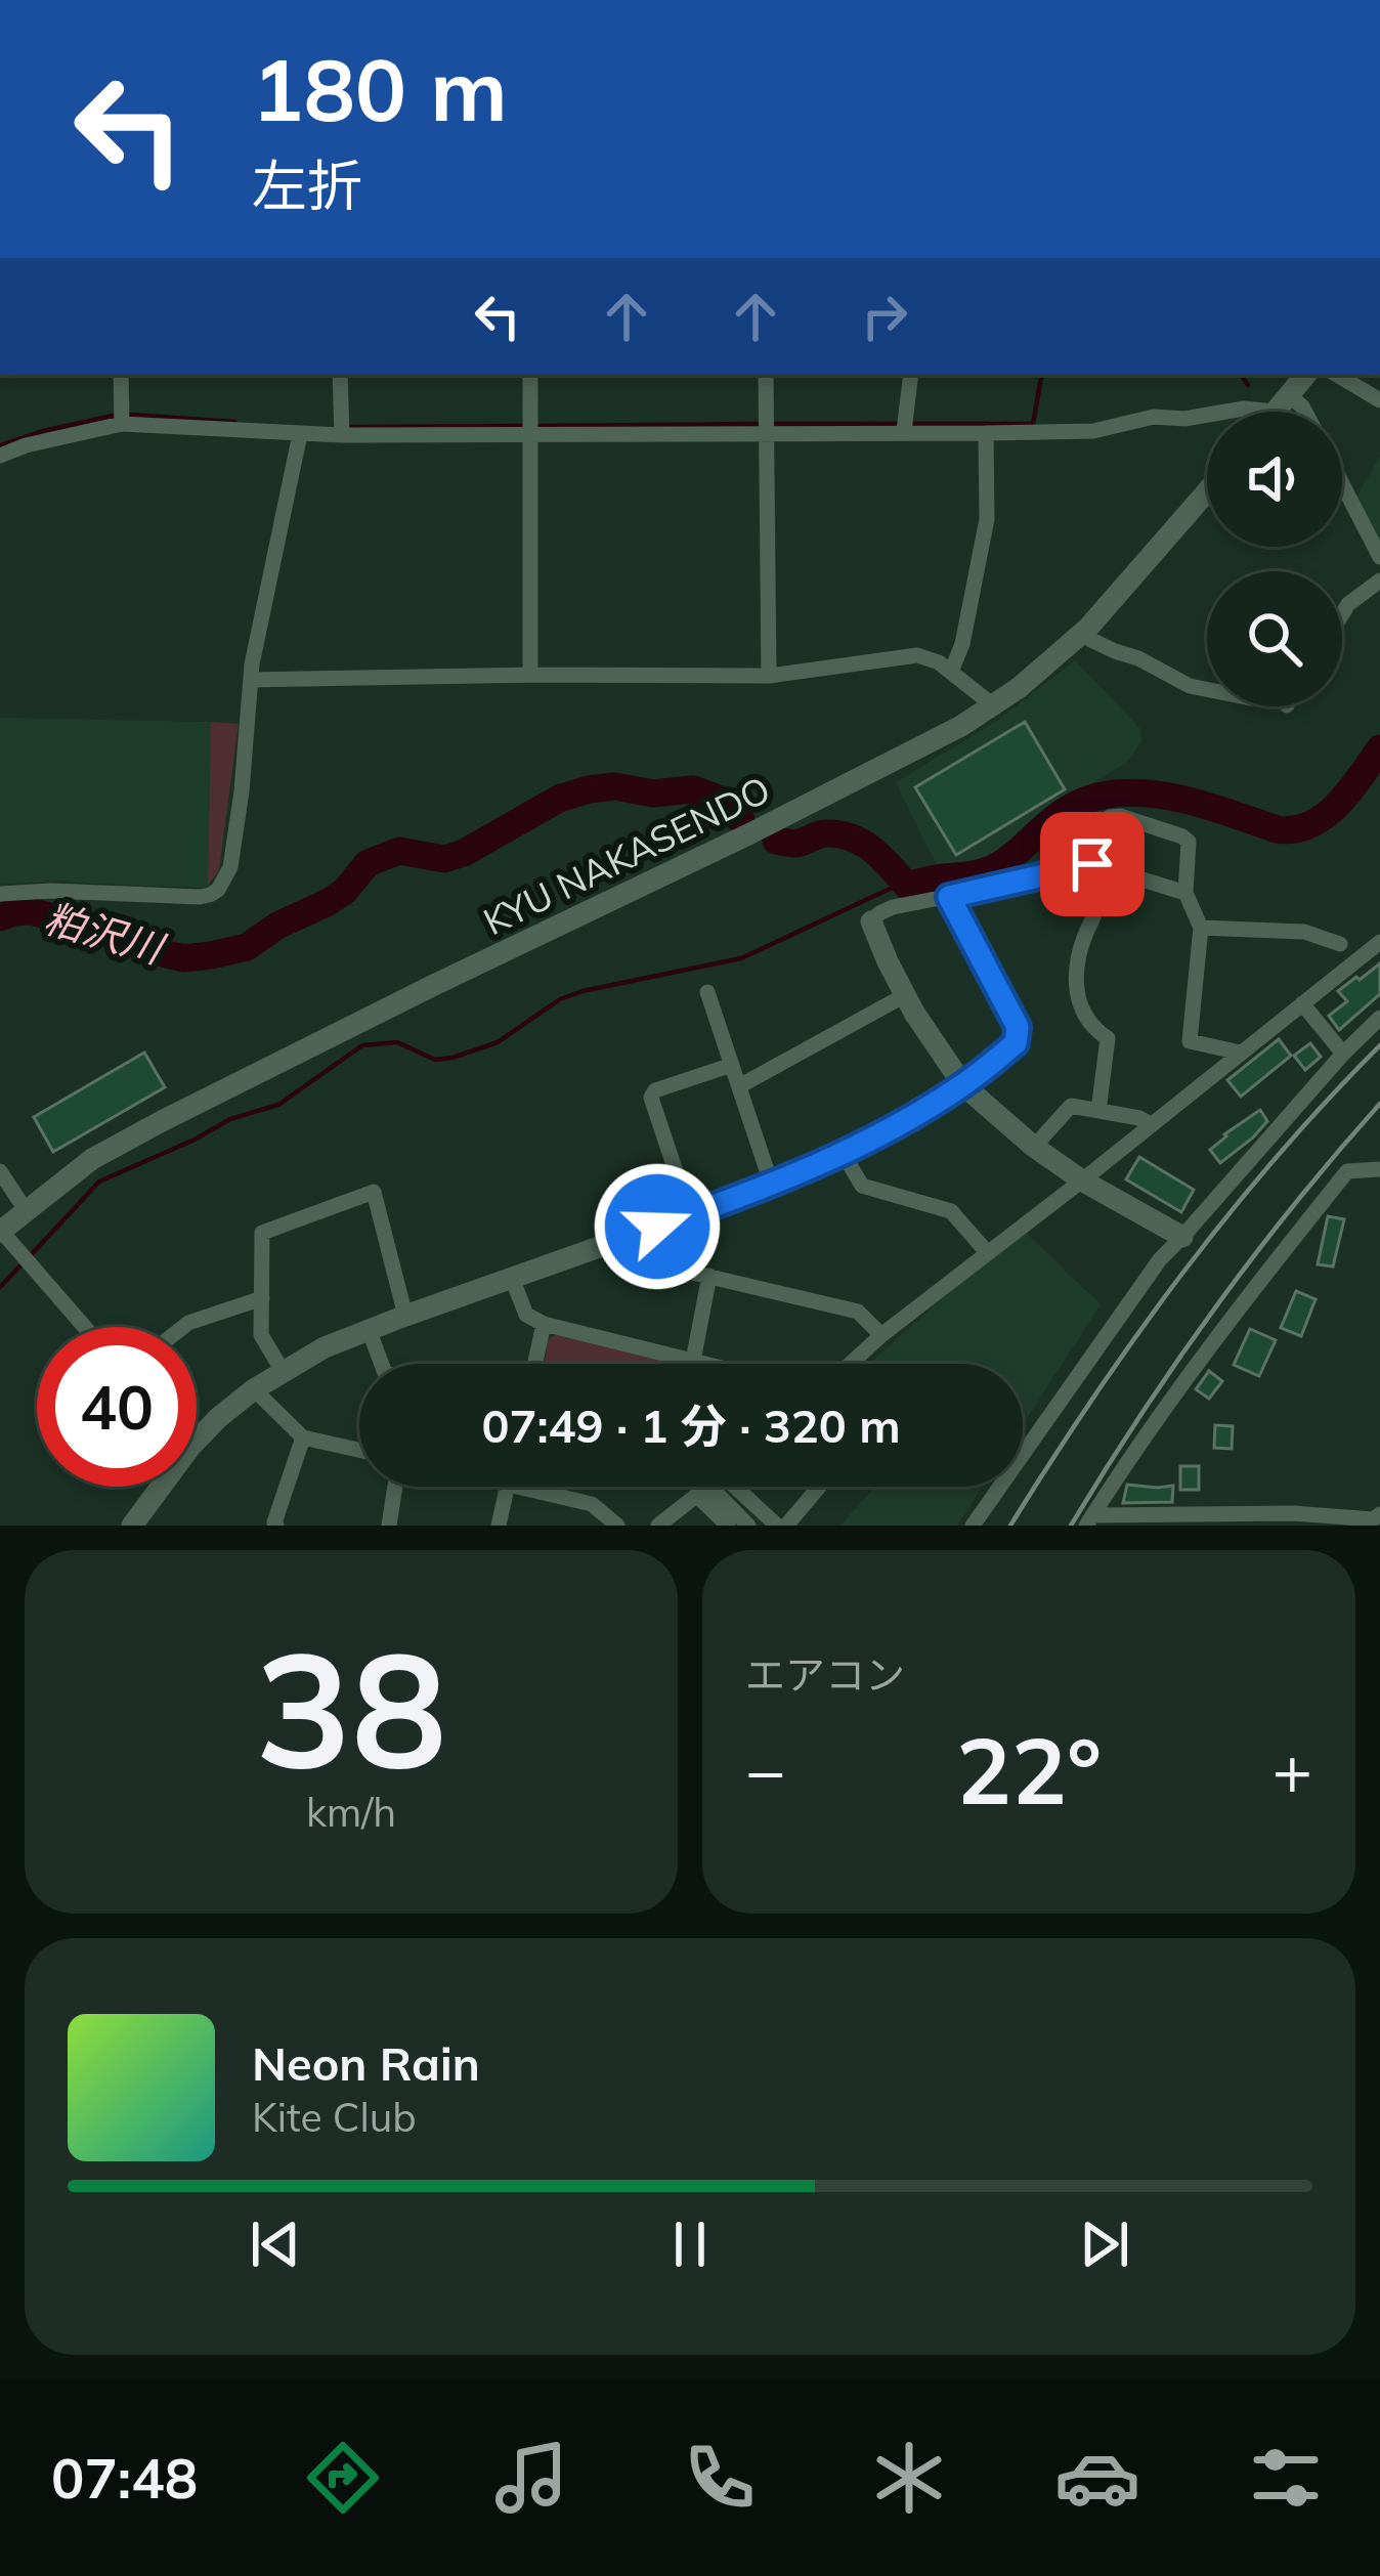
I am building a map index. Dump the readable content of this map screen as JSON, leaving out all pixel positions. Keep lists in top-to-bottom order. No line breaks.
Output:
{"streets":{"main road":["KYU NAKASENDO"]},"water":["粕沢川"],"page":{"turn":["180 m","左折"],"limit":"40","trip":"07:49 · 1 分 · 320 m","tile":[["38","km/h"],"エアコン"],"heat":["−","22°","+"],"song":["Neon Rain","Kite Club"],"tabs":"07:48"}}
